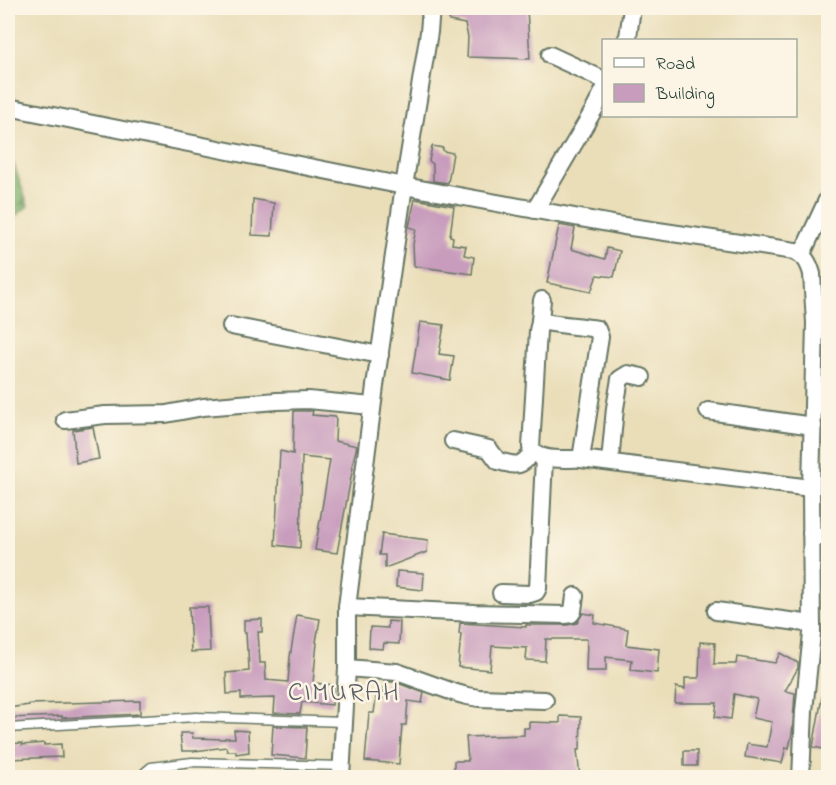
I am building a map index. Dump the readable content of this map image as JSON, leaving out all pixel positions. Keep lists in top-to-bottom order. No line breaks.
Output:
{"districts":["CIMURAH"],"legend":["Road","Building"]}
